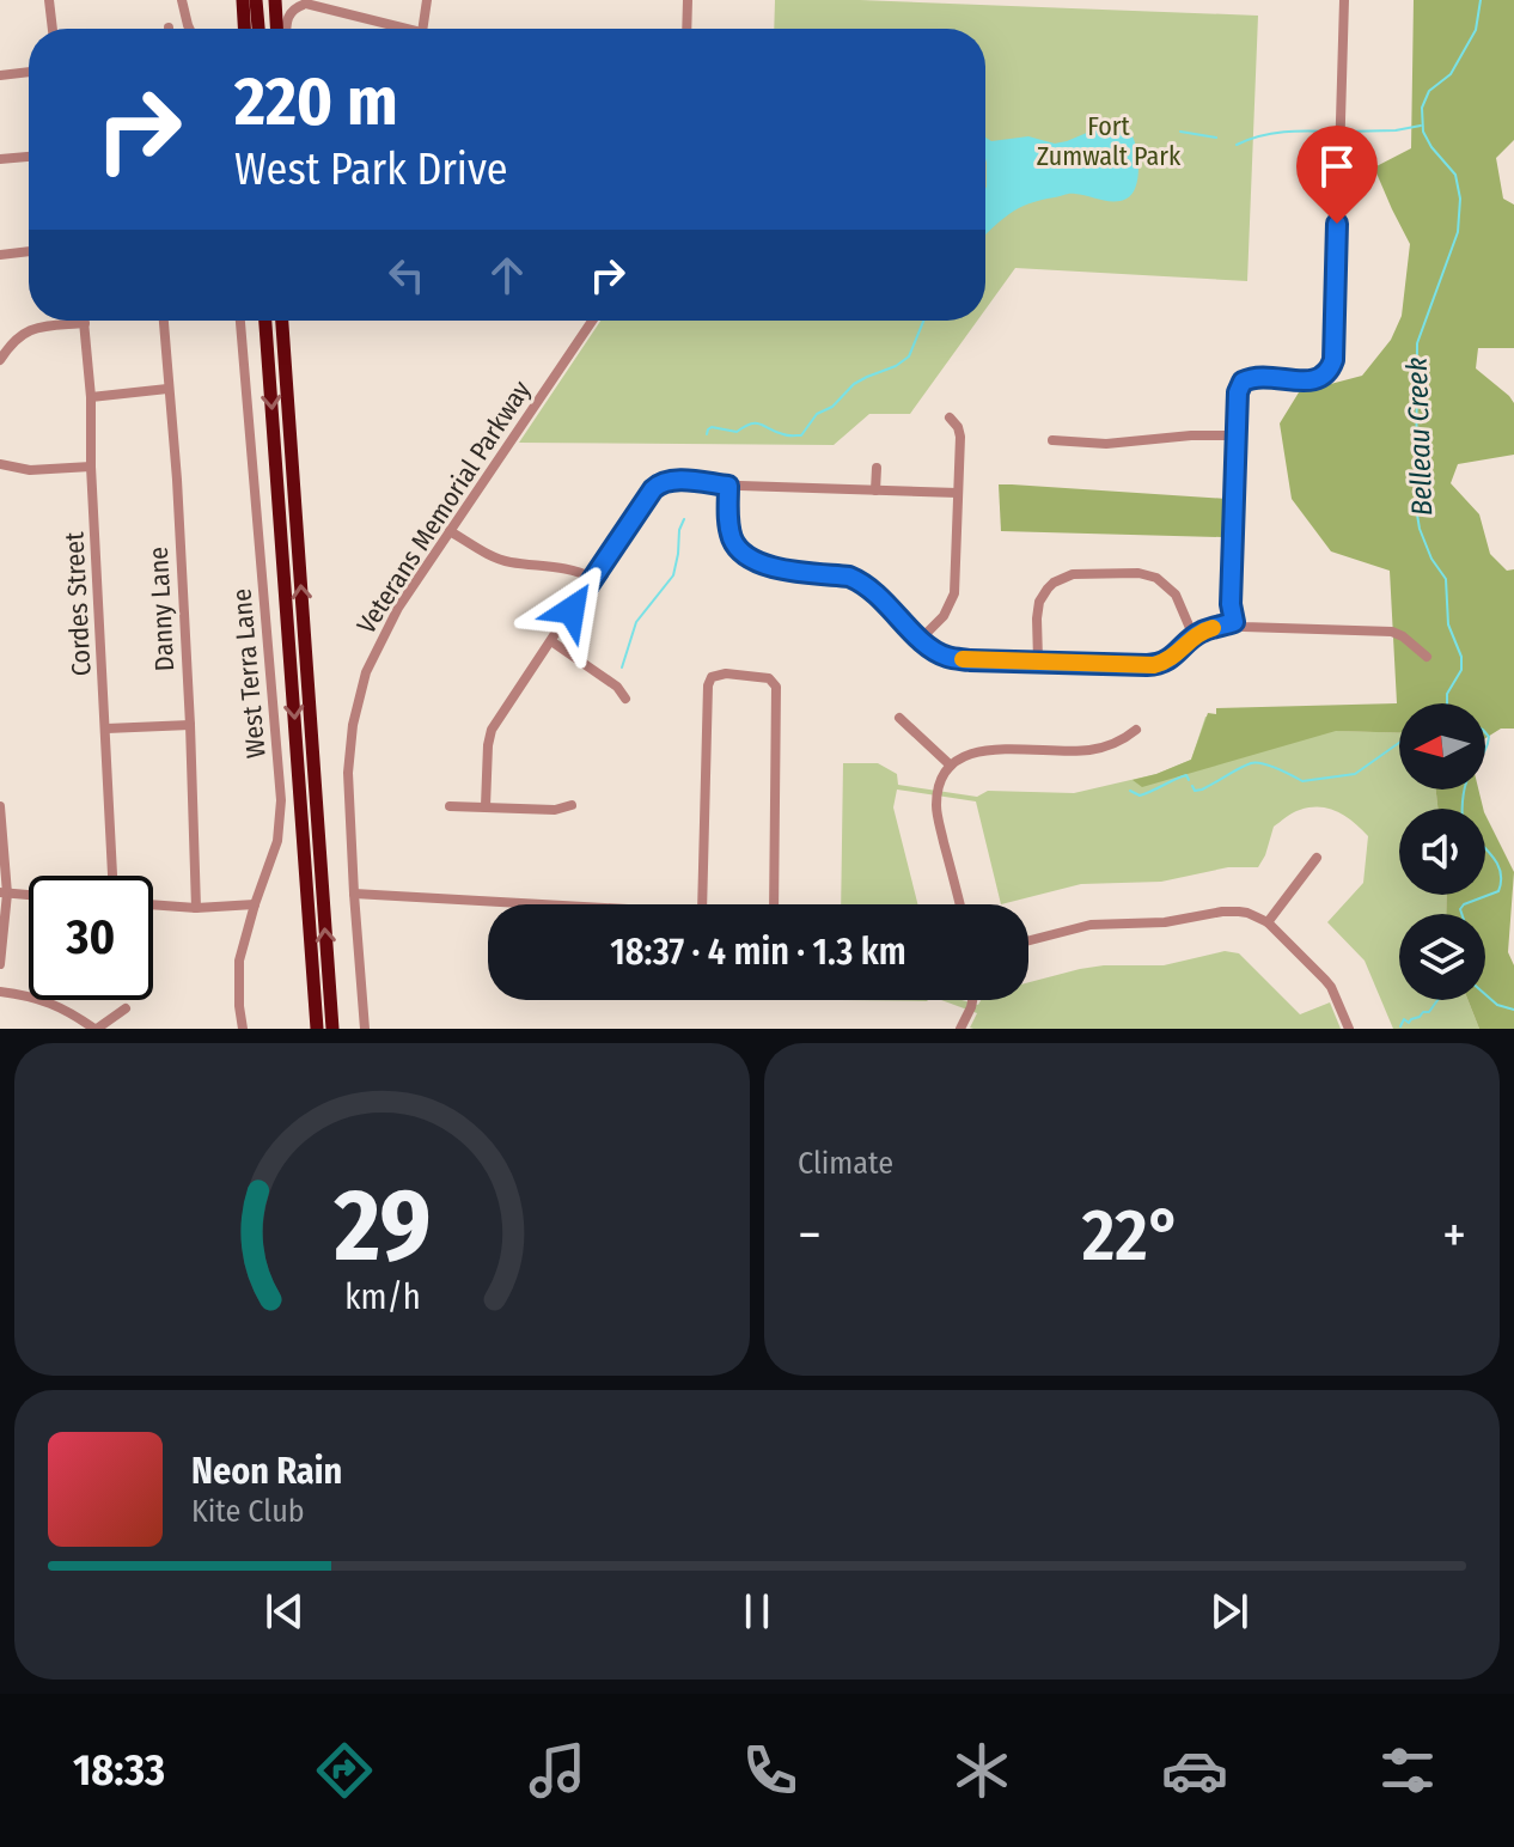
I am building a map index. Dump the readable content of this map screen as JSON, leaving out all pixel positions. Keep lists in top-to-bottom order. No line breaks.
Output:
{"streets":{"street":["Veterans Memorial Parkway","Cordes Street","Danny Lane","West Terra Lane"]},"water":["Belleau Creek"],"parks":["Fort Zumwalt Park"],"north":"left","page":{"turn":["220 m","West Park Drive"],"limit":"30","trip":"18:37 · 4 min · 1.3 km","tile":"Climate","heat":["−","22°","+"],"song":["Neon Rain","Kite Club"],"tabs":"18:33","gauge":["29","km/h"]}}
